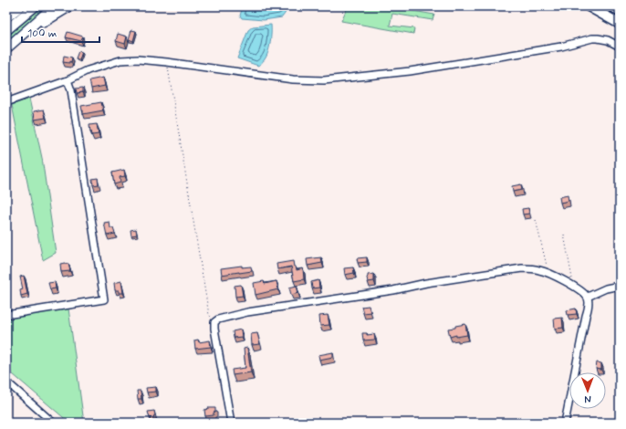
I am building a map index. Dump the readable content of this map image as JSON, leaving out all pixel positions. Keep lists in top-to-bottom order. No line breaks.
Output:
{"scale_bar":"100 m","north":"bottom"}
